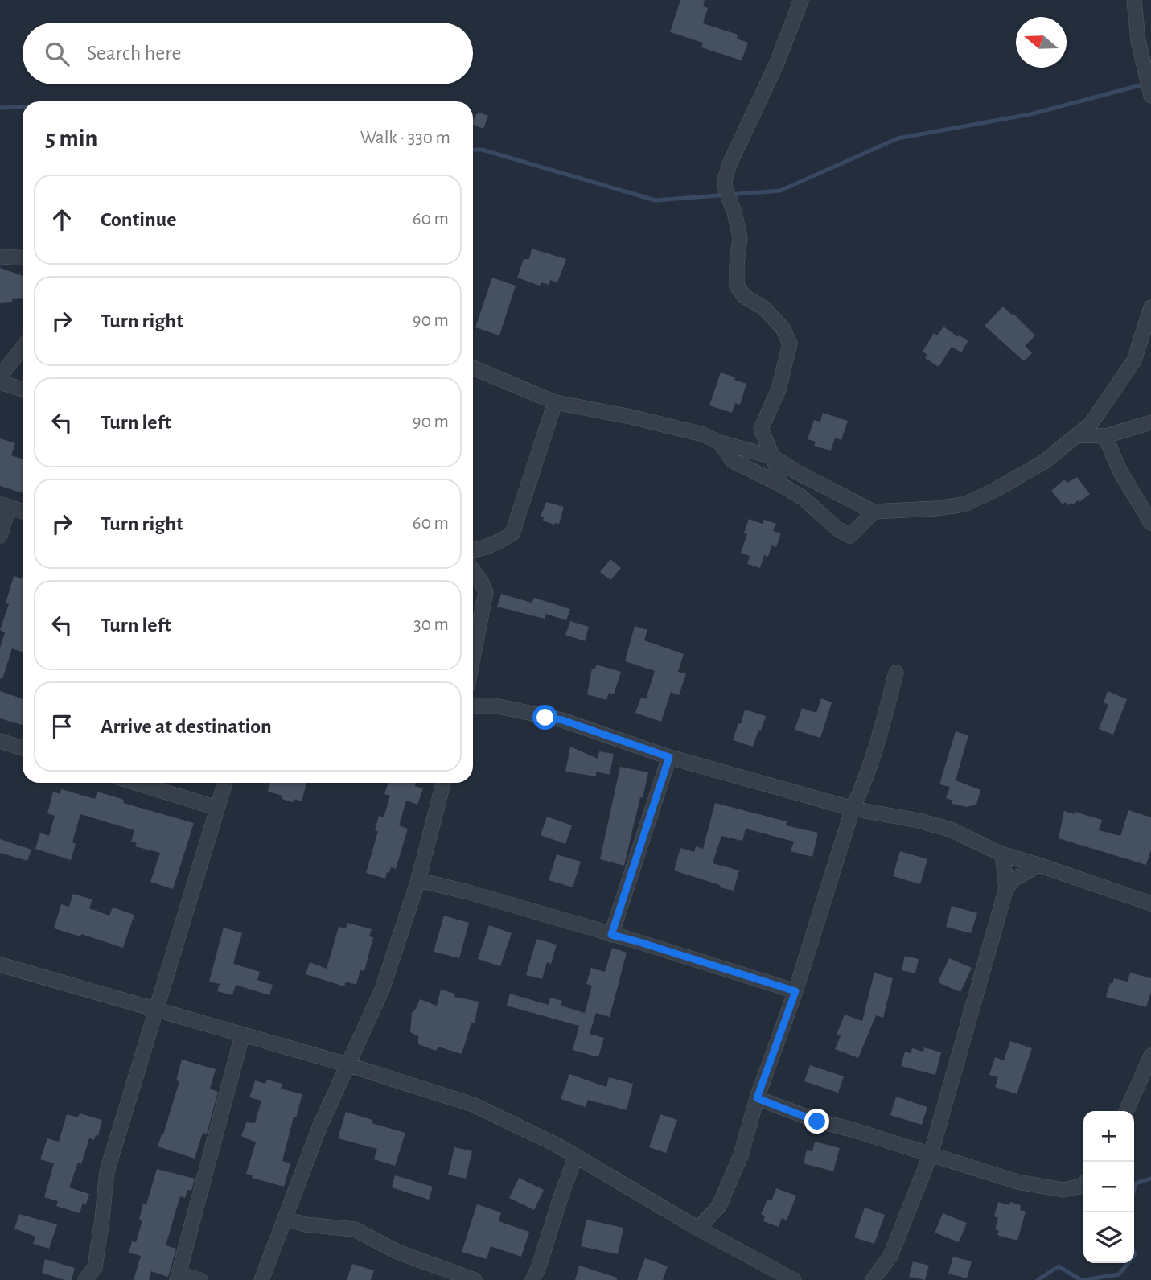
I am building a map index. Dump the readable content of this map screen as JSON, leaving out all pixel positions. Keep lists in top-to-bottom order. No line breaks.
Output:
{"north":"left","page":{"search":"Search here","heading":["5 min","Walk · 330 m"],"list":[["Continue","60 m"],["Turn right","90 m"],["Turn left","90 m"],["Turn right","60 m"],["Turn left","30 m"],"Arrive at destination"],"map_buttons":["+","−"]}}
